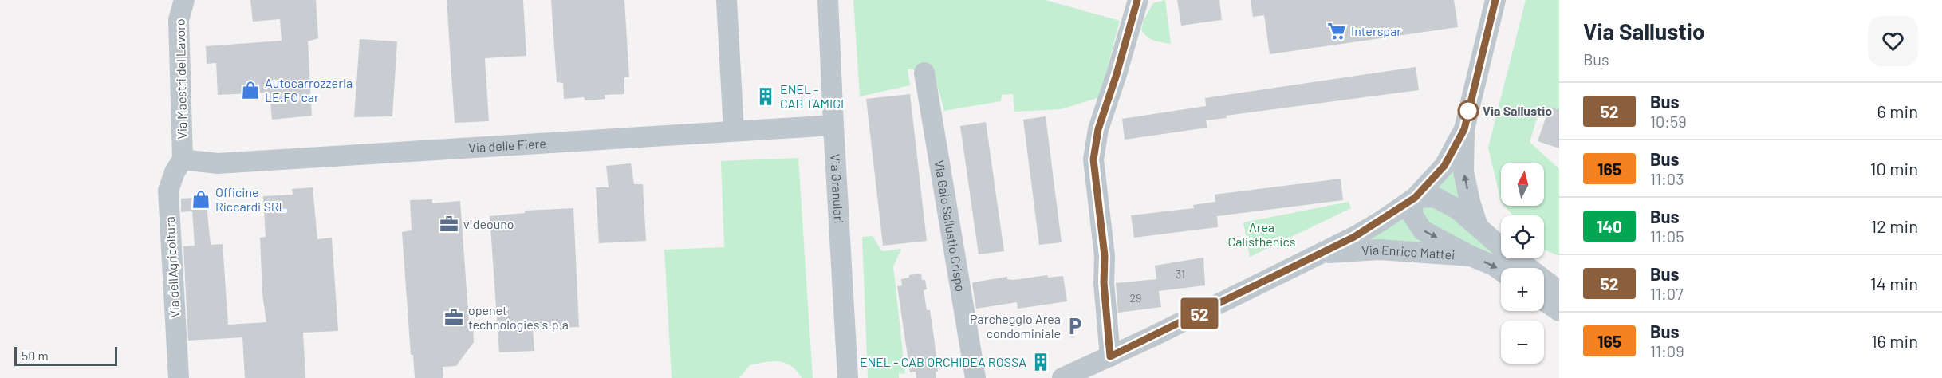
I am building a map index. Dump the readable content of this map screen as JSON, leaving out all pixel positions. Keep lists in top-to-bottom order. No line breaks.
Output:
{"streets":{"street":["Via Maestri del Lavoro","Via delle Fiere","Via Granulari","Via Gaio Sallustio Crispo","Via Enrico Mattei","Via dell'Agricoltura"]},"crossings":[["Via Maestri del Lavoro","Via delle Fiere"],["Via Maestri del Lavoro","Via dell'Agricoltura"],["Via delle Fiere","Via Granulari"],["Via delle Fiere","Via dell'Agricoltura"]],"parks":["Area Calisthenics"],"places":{"supermarket":["Interspar"],"shop":["Autocarrozzeria LE.FO car","Officine Riccardi SRL"],"building":["ENEL - CAB TAMIGI","ENEL - CAB ORCHIDEA ROSSA"],"other":["Via Sallustio"],"office":["videouno","openet technologies s.p.a"],"parking":["Parcheggio Area condominiale"]},"lines":["bus line 52"],"house_numbers":["31","29"],"scale_bar":"50 m","north":"top","page":{"on_map":"52","heading":["Via Sallustio","Bus"],"list":[{"mark":"52","name":"Bus","note":"10:59","value":"6 min"},{"mark":"165","name":"Bus","note":"11:03","value":"10 min"},{"mark":"140","name":"Bus","note":"11:05","value":"12 min"},{"mark":"52","name":"Bus","note":"11:07","value":"14 min"},{"mark":"165","name":"Bus","note":"11:09","value":"16 min"}],"map_buttons":["+","−"],"scale":"50 m"}}
